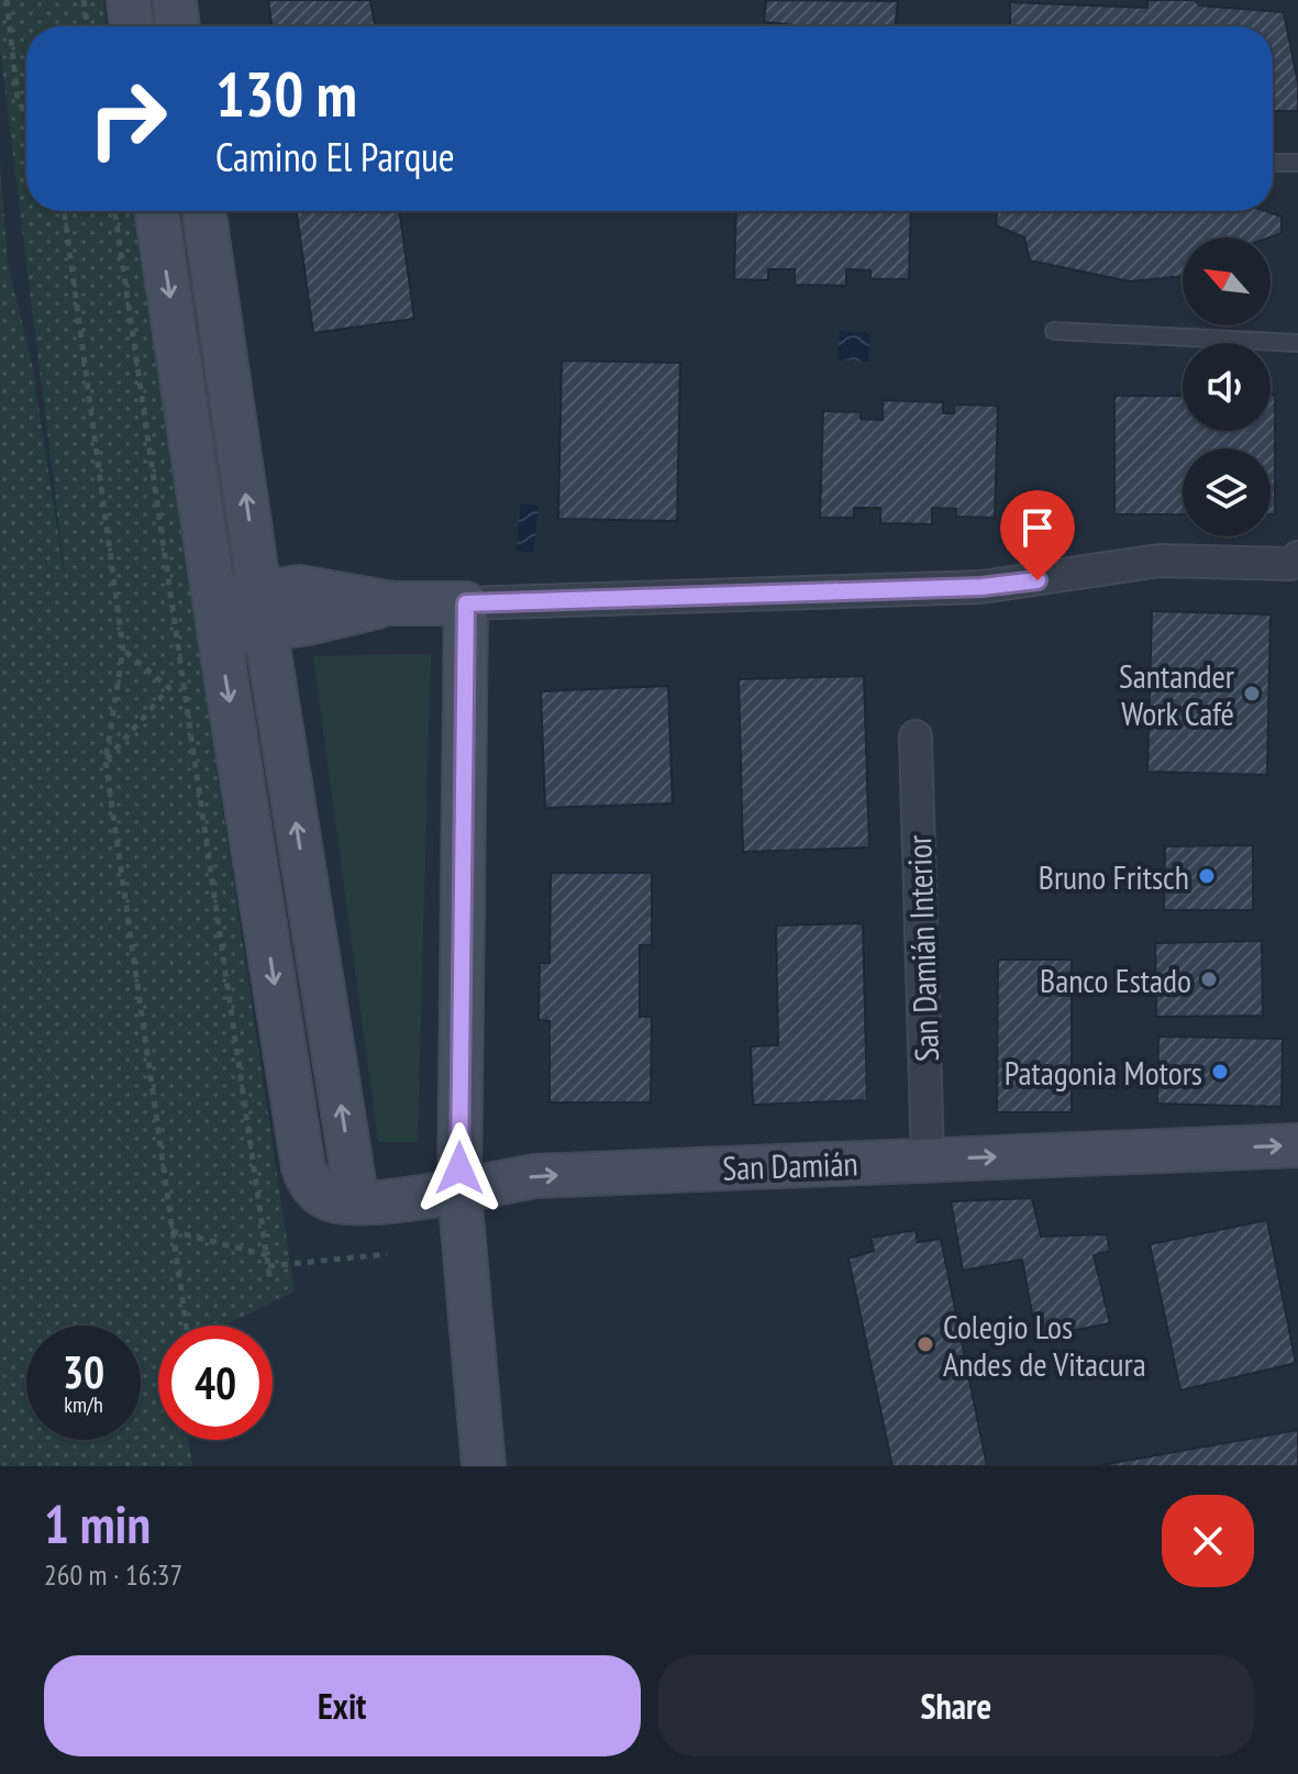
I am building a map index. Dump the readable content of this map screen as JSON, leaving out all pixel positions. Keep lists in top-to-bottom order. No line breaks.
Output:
{"streets":{"street":["San Damián Interior","San Damián"]},"crossings":[["San Damián Interior","San Damián"]],"places":["Santander Work Café","Bruno Fritsch","Banco Estado","Patagonia Motors","Colegio Los Andes de Vitacura"],"north":"top left","page":{"turn":["130 m","Camino El Parque"],"speed":"30 km/h","limit":"40","heading":["1 min","260 m · 16:37"],"buttons":["Exit","Share"]}}
